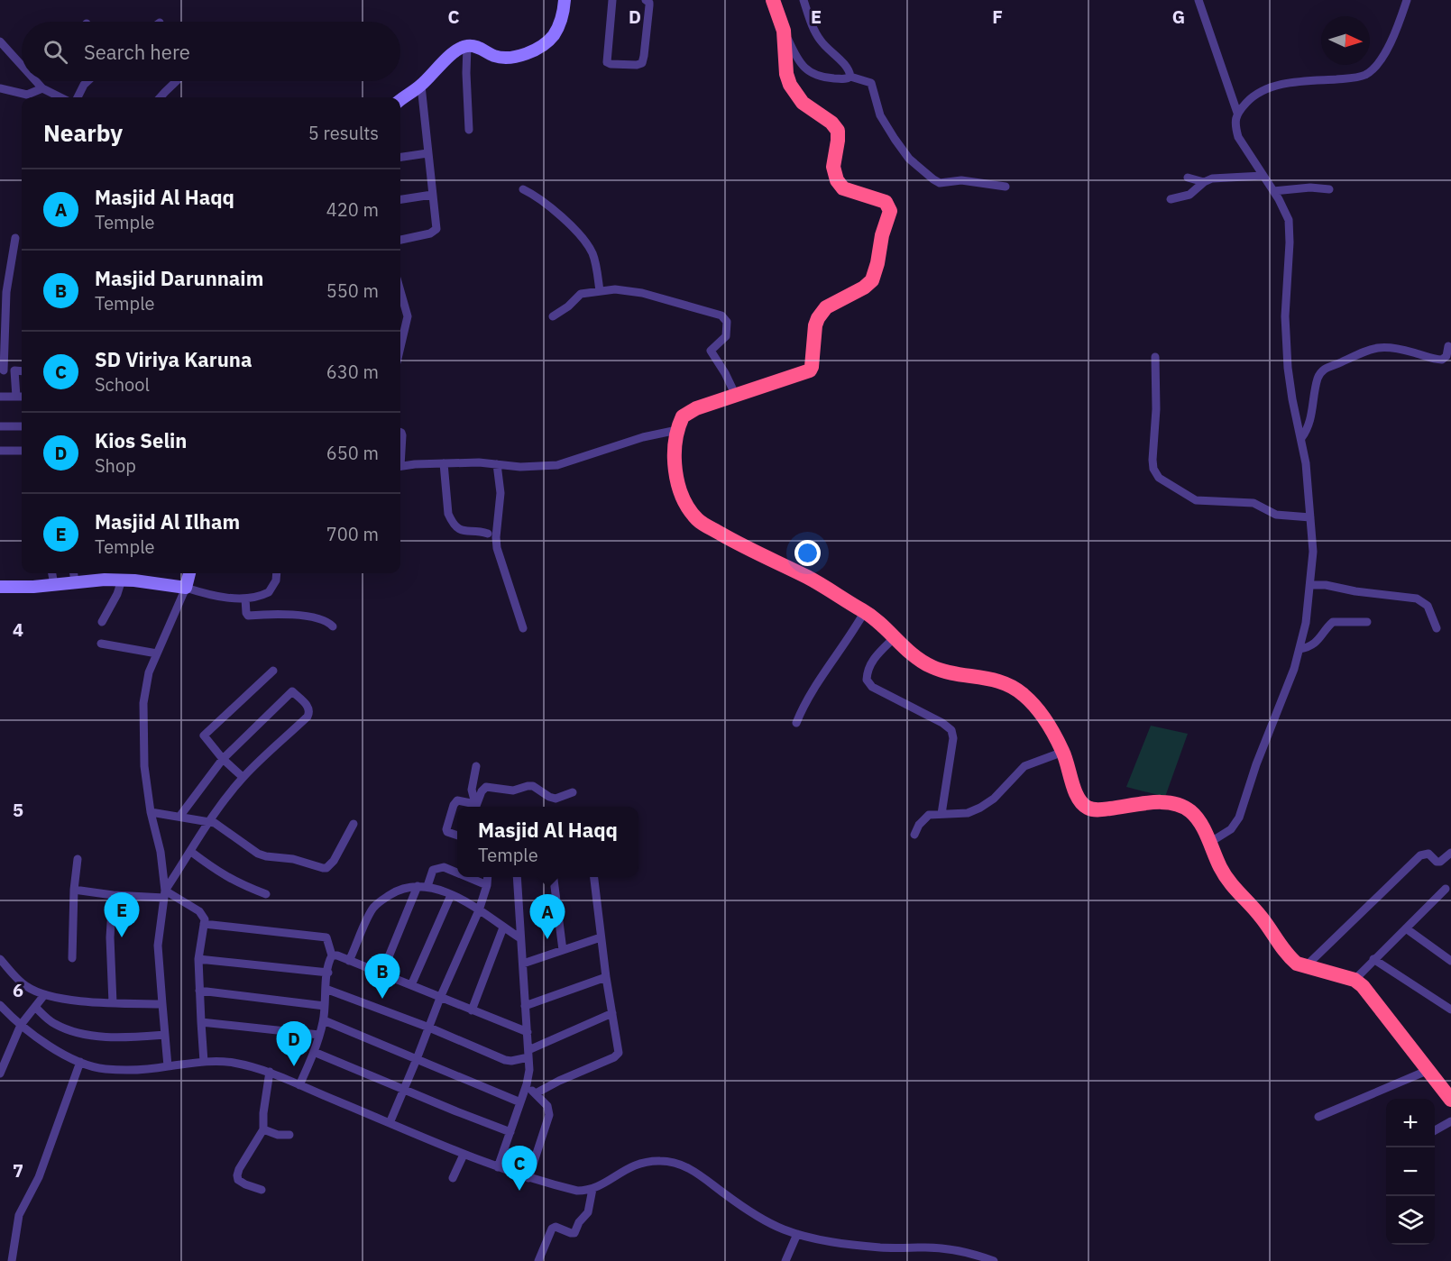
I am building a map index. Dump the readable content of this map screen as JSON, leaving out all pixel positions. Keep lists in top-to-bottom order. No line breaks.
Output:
{"north":"right","page":{"search":"Search here","heading":["Nearby","5 results"],"list":[{"mark":"A","name":"Masjid Al Haqq","note":"Temple","value":"420 m"},{"mark":"B","name":"Masjid Darunnaim","note":"Temple","value":"550 m"},{"mark":"C","name":"SD Viriya Karuna","note":"School","value":"630 m"},{"mark":"D","name":"Kios Selin","note":"Shop","value":"650 m"},{"mark":"E","name":"Masjid Al Ilham","note":"Temple","value":"700 m"}],"popup":["Masjid Al Haqq","Temple"],"pins":["E","A","B","D","C"],"map_buttons":["+","−"]},"grid":{"columns":["C","D","E","F","G"],"rows":["4","5","6","7"]}}
